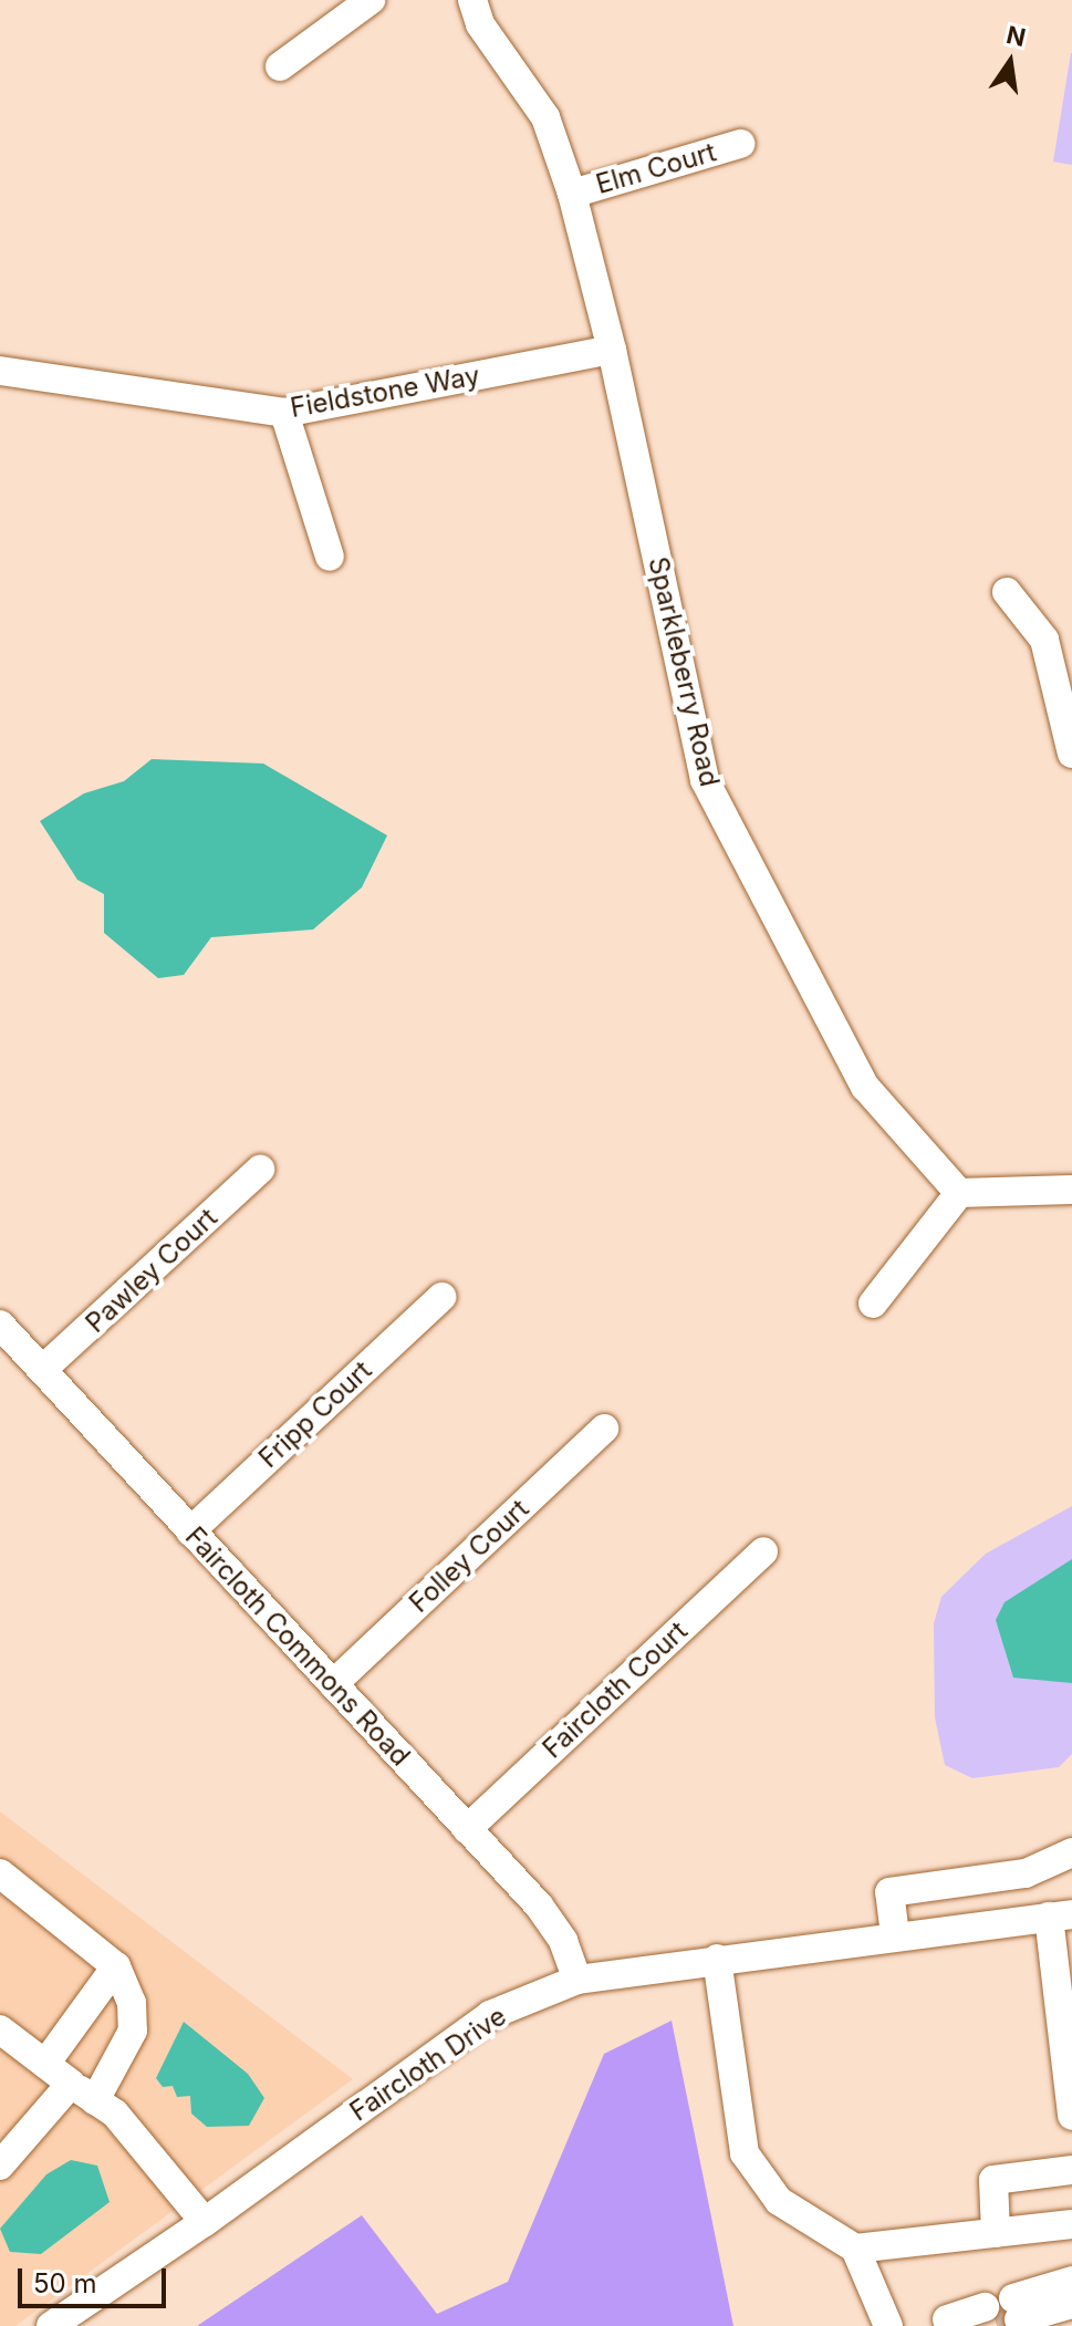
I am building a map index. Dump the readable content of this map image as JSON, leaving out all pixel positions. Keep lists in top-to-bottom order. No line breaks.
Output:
{"streets":{"street":["Elm Court","Fieldstone Way","Sparkleberry Road","Pawley Court","Fripp Court","Folley Court","Faircloth Commons Road","Faircloth Court","Faircloth Drive"]},"crossings":[["Elm Court","Sparkleberry Road"],["Fieldstone Way","Sparkleberry Road"],["Pawley Court","Faircloth Commons Road"],["Fripp Court","Faircloth Commons Road"],["Folley Court","Faircloth Commons Road"],["Faircloth Commons Road","Faircloth Court"],["Faircloth Commons Road","Faircloth Drive"]],"scale_bar":"50 m","north":"top"}
